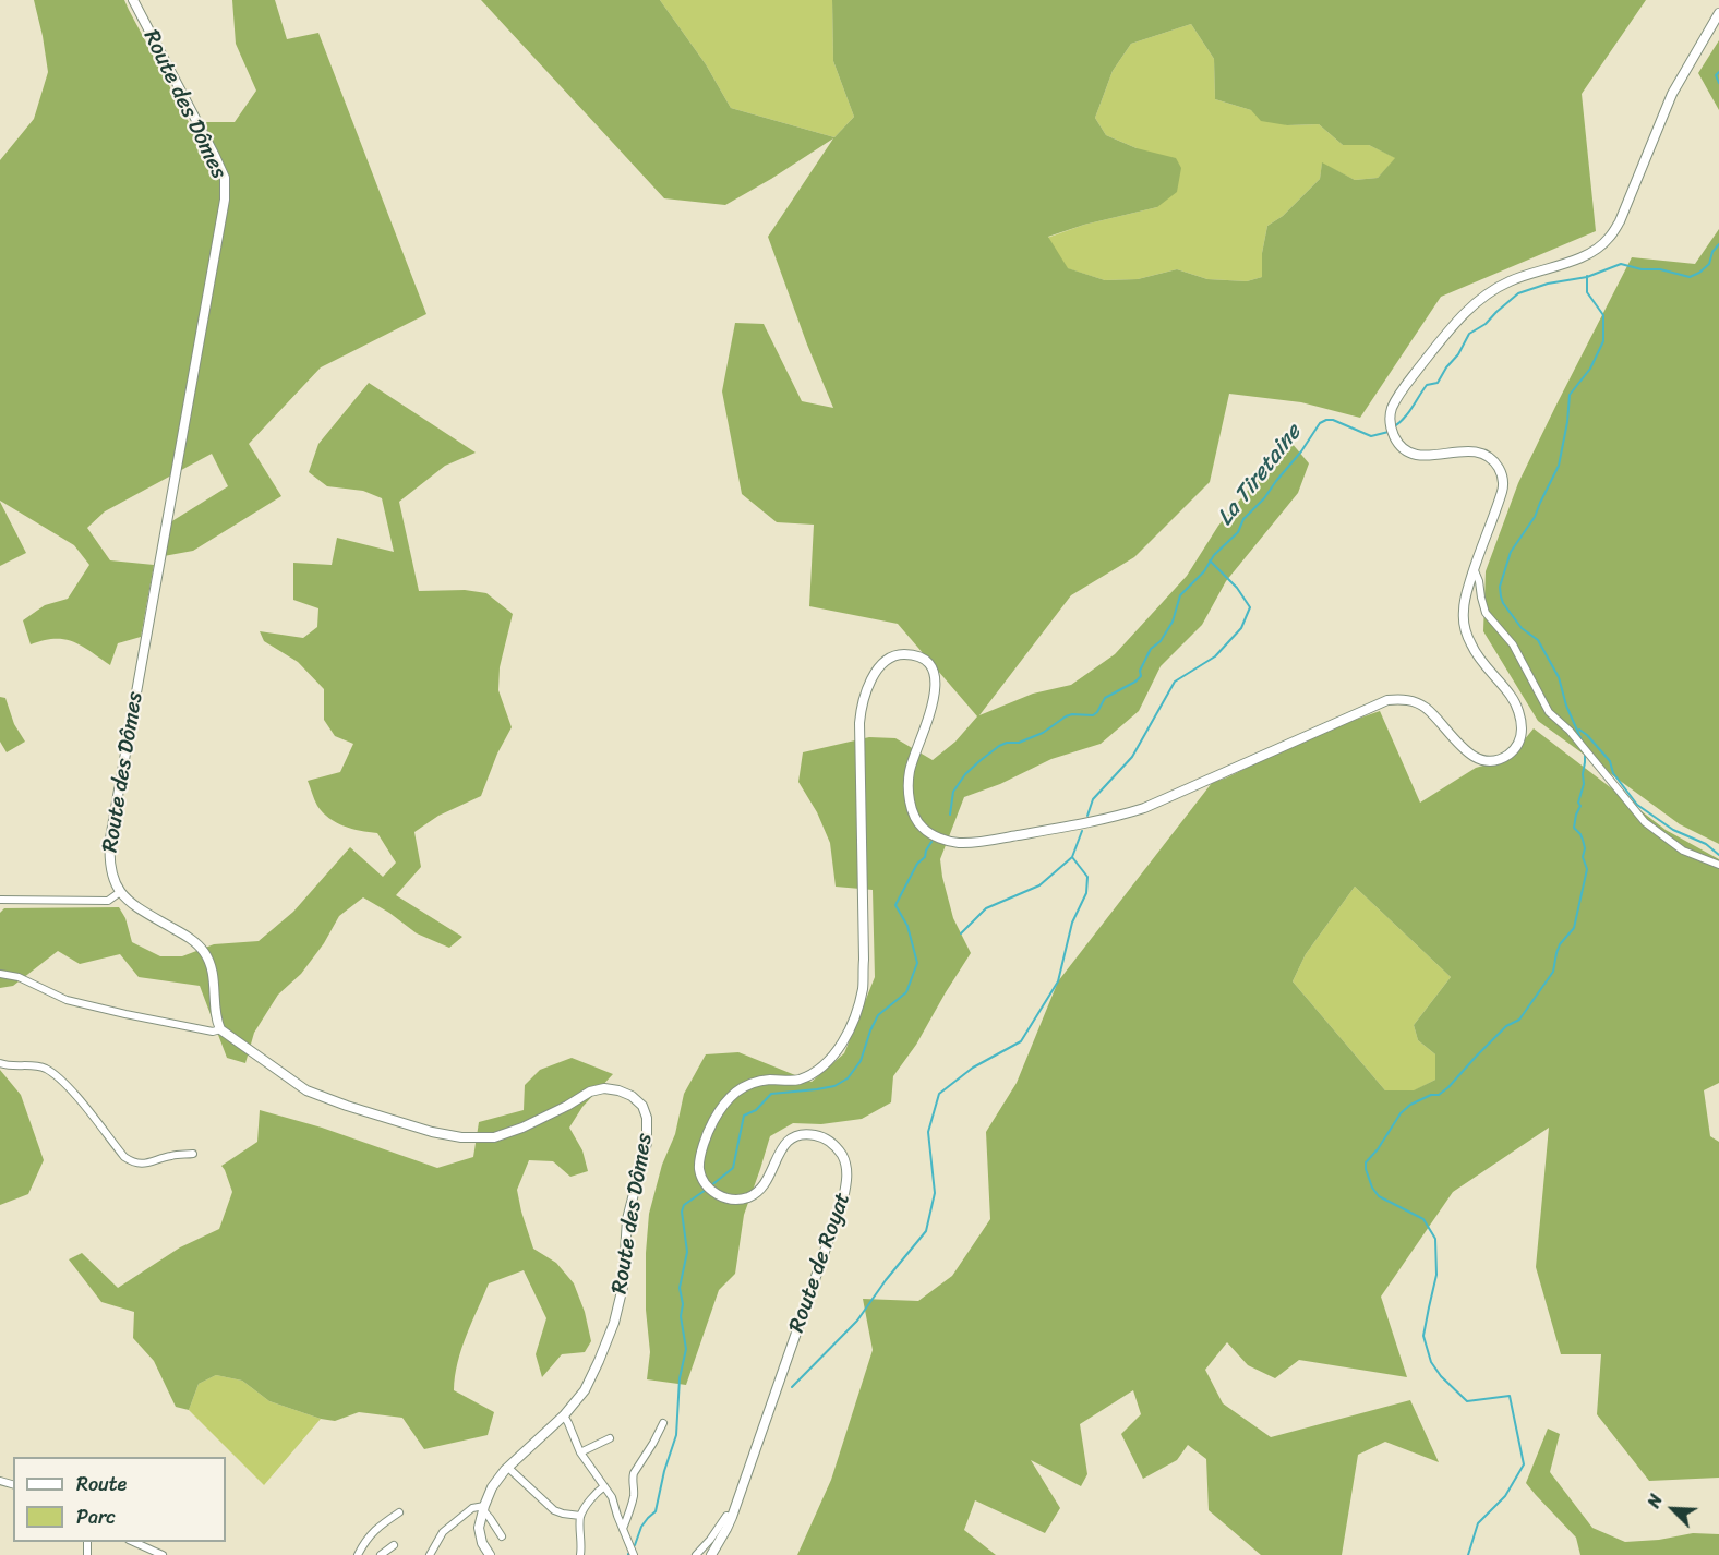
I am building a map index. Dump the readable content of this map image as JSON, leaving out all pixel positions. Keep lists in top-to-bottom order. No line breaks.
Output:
{"streets":{"main road":["Route des Dômes","Route de Royat"]},"water":["La Tiretaine"],"legend":["Route","Parc"],"north":"top left"}
